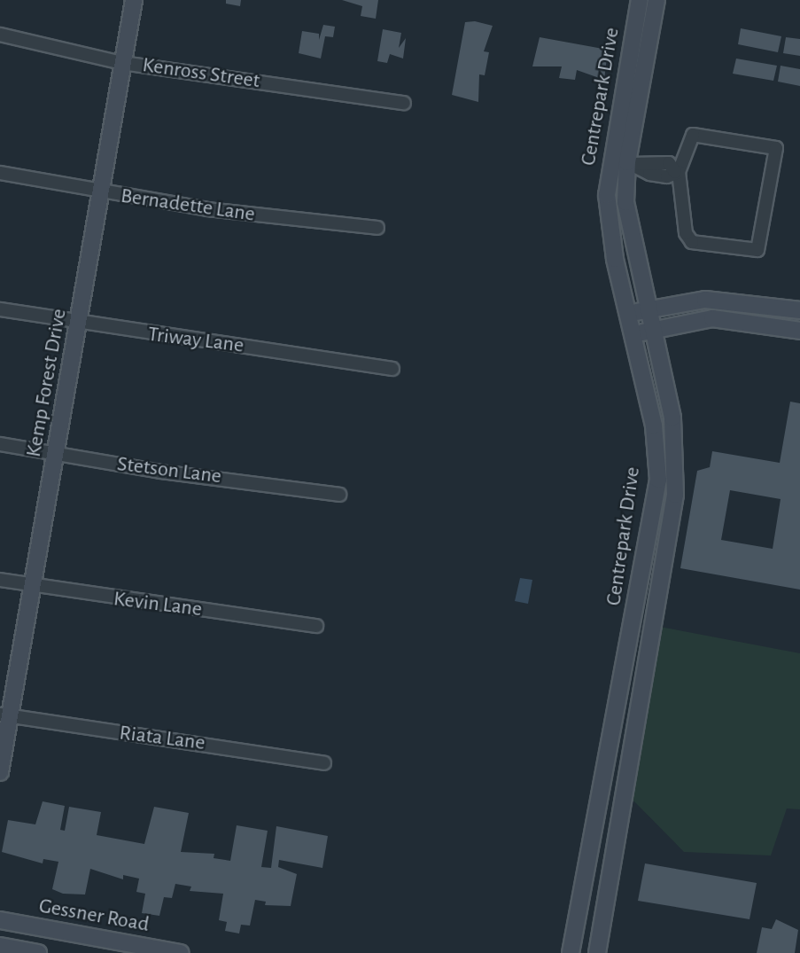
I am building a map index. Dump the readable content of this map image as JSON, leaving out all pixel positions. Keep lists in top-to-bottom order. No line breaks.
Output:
{"streets":{"street":["Kenross Street","Centrepark Drive","Bernadette Lane","Triway Lane","Kemp Forest Drive","Stetson Lane","Kevin Lane","Riata Lane","Gessner Road"]},"crossings":[["Kenross Street","Kemp Forest Drive"],["Bernadette Lane","Kemp Forest Drive"],["Triway Lane","Kemp Forest Drive"],["Kemp Forest Drive","Stetson Lane"],["Kemp Forest Drive","Kevin Lane"],["Kemp Forest Drive","Riata Lane"]]}
